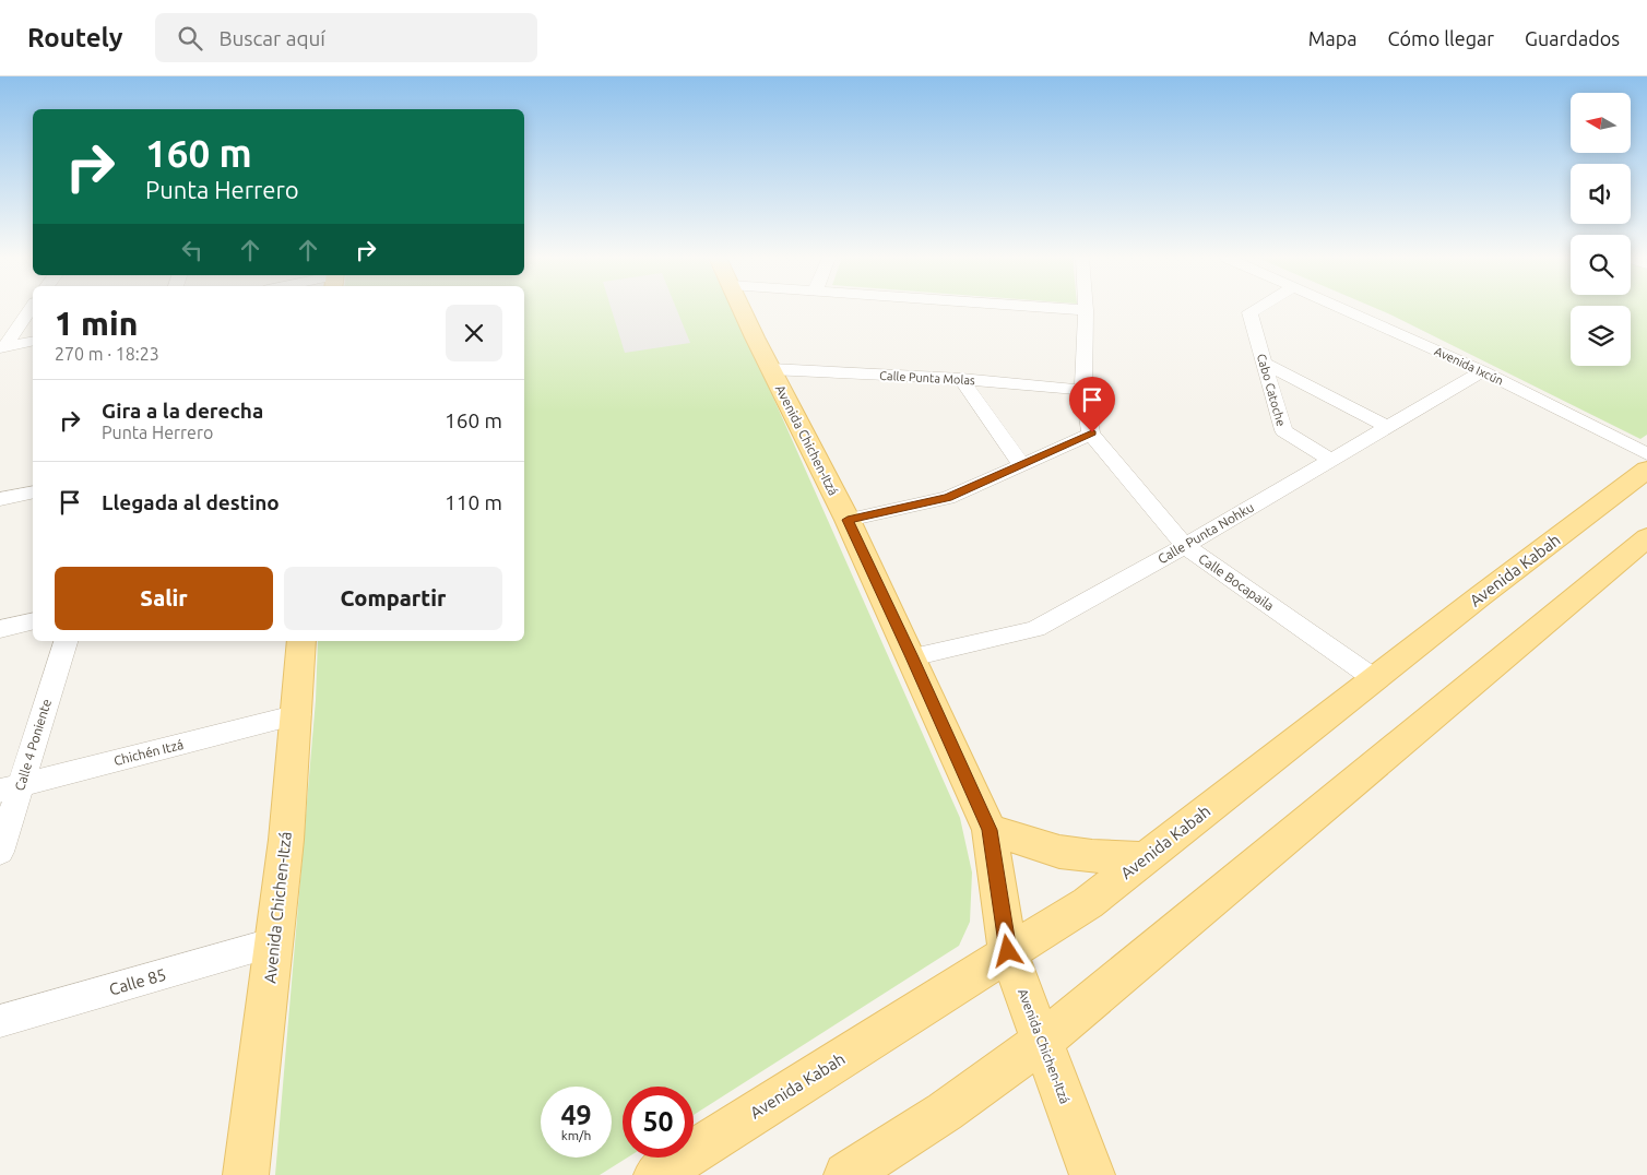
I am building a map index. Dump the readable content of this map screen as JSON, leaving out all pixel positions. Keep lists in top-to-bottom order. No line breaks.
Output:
{"streets":{"main road":["Avenida Chichen-Itzá","Avenida Kabah"],"street":["Avenida Ixcún","Calle Punta Molas","Cabo Catoche","Calle Punta Nohku","Calle Bocapaila","Calle 4 Poniente","Chichén Itzá","Calle 85"]},"crossings":[["Avenida Ixcún","Calle Punta Nohku"],["Calle Punta Molas","Avenida Chichen-Itzá"],["Calle Punta Molas","Calle Bocapaila"],["Cabo Catoche","Calle Punta Nohku"],["Avenida Chichen-Itzá","Calle Punta Nohku"],["Avenida Chichen-Itzá","Avenida Kabah"],["Avenida Chichen-Itzá","Chichén Itzá"],["Avenida Chichen-Itzá","Calle 85"],["Calle Punta Nohku","Calle Bocapaila"],["Avenida Kabah","Calle Bocapaila"],["Calle 4 Poniente","Chichén Itzá"]],"north":"left","page":{"header":"Routely","search":"Buscar aquí","nav":["Mapa","Cómo llegar","Guardados"],"turn":["160 m","Punta Herrero"],"heading":["1 min","270 m · 18:23"],"list":[{"name":"Gira a la derecha","note":"Punta Herrero","value":"160 m"},{"name":"Llegada al destino","value":"110 m"}],"buttons":["Salir","Compartir"],"speed":"49 km/h","limit":"50"}}
